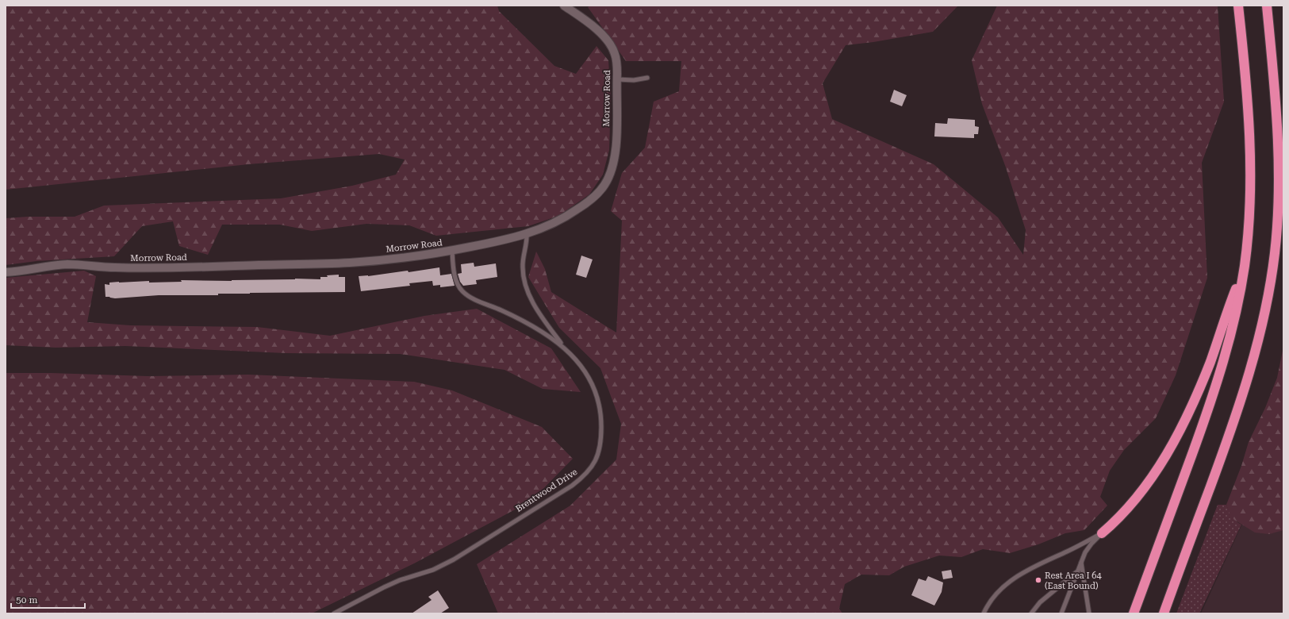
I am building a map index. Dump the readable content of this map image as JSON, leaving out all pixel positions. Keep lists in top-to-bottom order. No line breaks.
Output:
{"streets":{"street":["Morrow Road"],"lane":["Brentwood Drive"]},"crossings":[["Morrow Road","Brentwood Drive"]],"places":["Rest Area I 64 (East Bound)"],"scale_bar":"50 m"}
